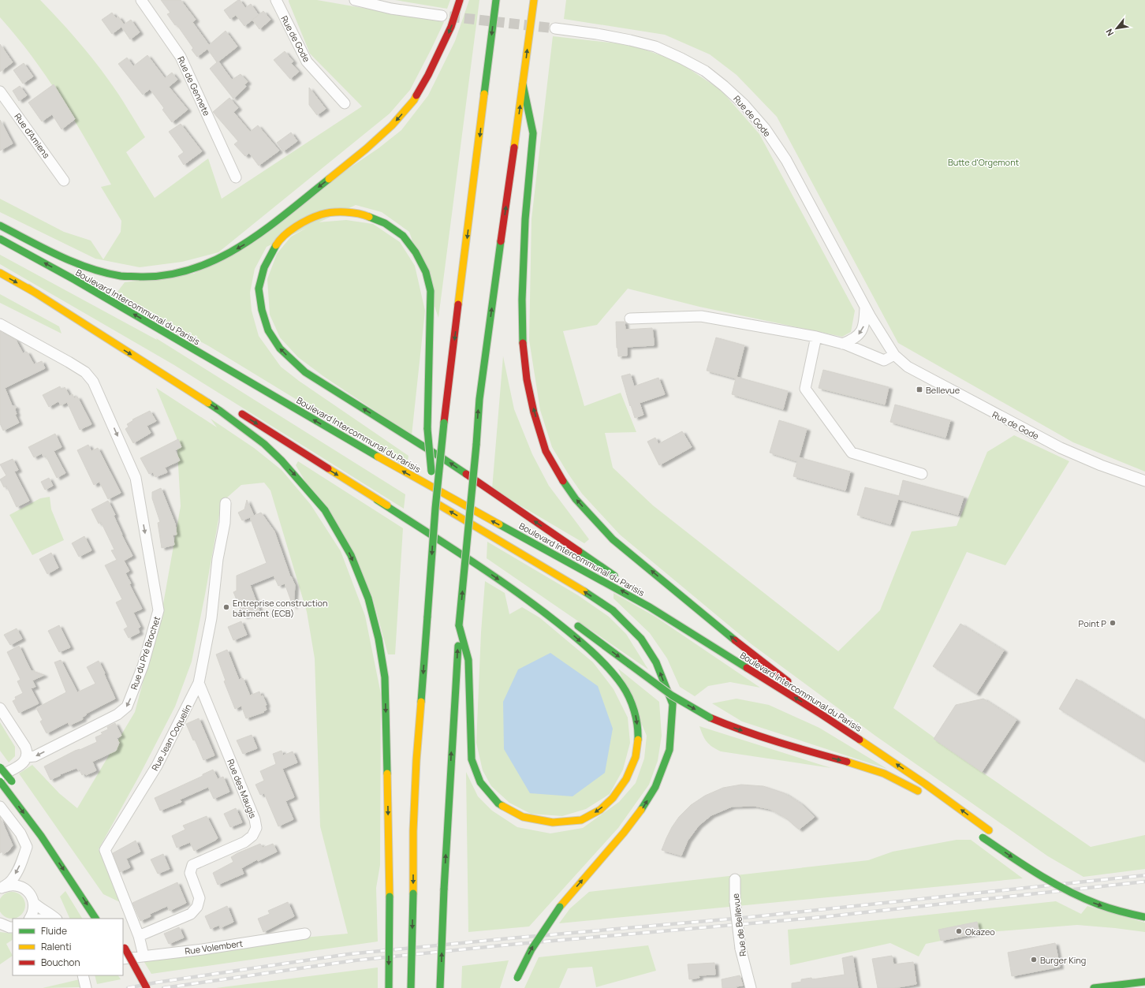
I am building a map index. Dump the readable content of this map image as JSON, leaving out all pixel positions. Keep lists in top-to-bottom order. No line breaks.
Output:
{"streets":{"main road":["Boulevard Intercommunal du Parisis"],"street":["Rue de Gode","Rue de Gennete","Rue d'Amiens","Rue du Pré Brochet","Rue Jean Coquelin","Rue des Maugis","Rue de Bellevue","Rue Volembert"]},"crossings":[["Rue Jean Coquelin","Rue des Maugis"],["Rue Jean Coquelin","Rue Volembert"]],"parks":["Butte d'Orgemont"],"places":{"transit":["Bellevue"],"other":["Entreprise construction bâtiment (ECB)","Point P","Okazeo","Burger King"]},"legend":["Fluide","Ralenti","Bouchon"],"north":"bottom left"}
